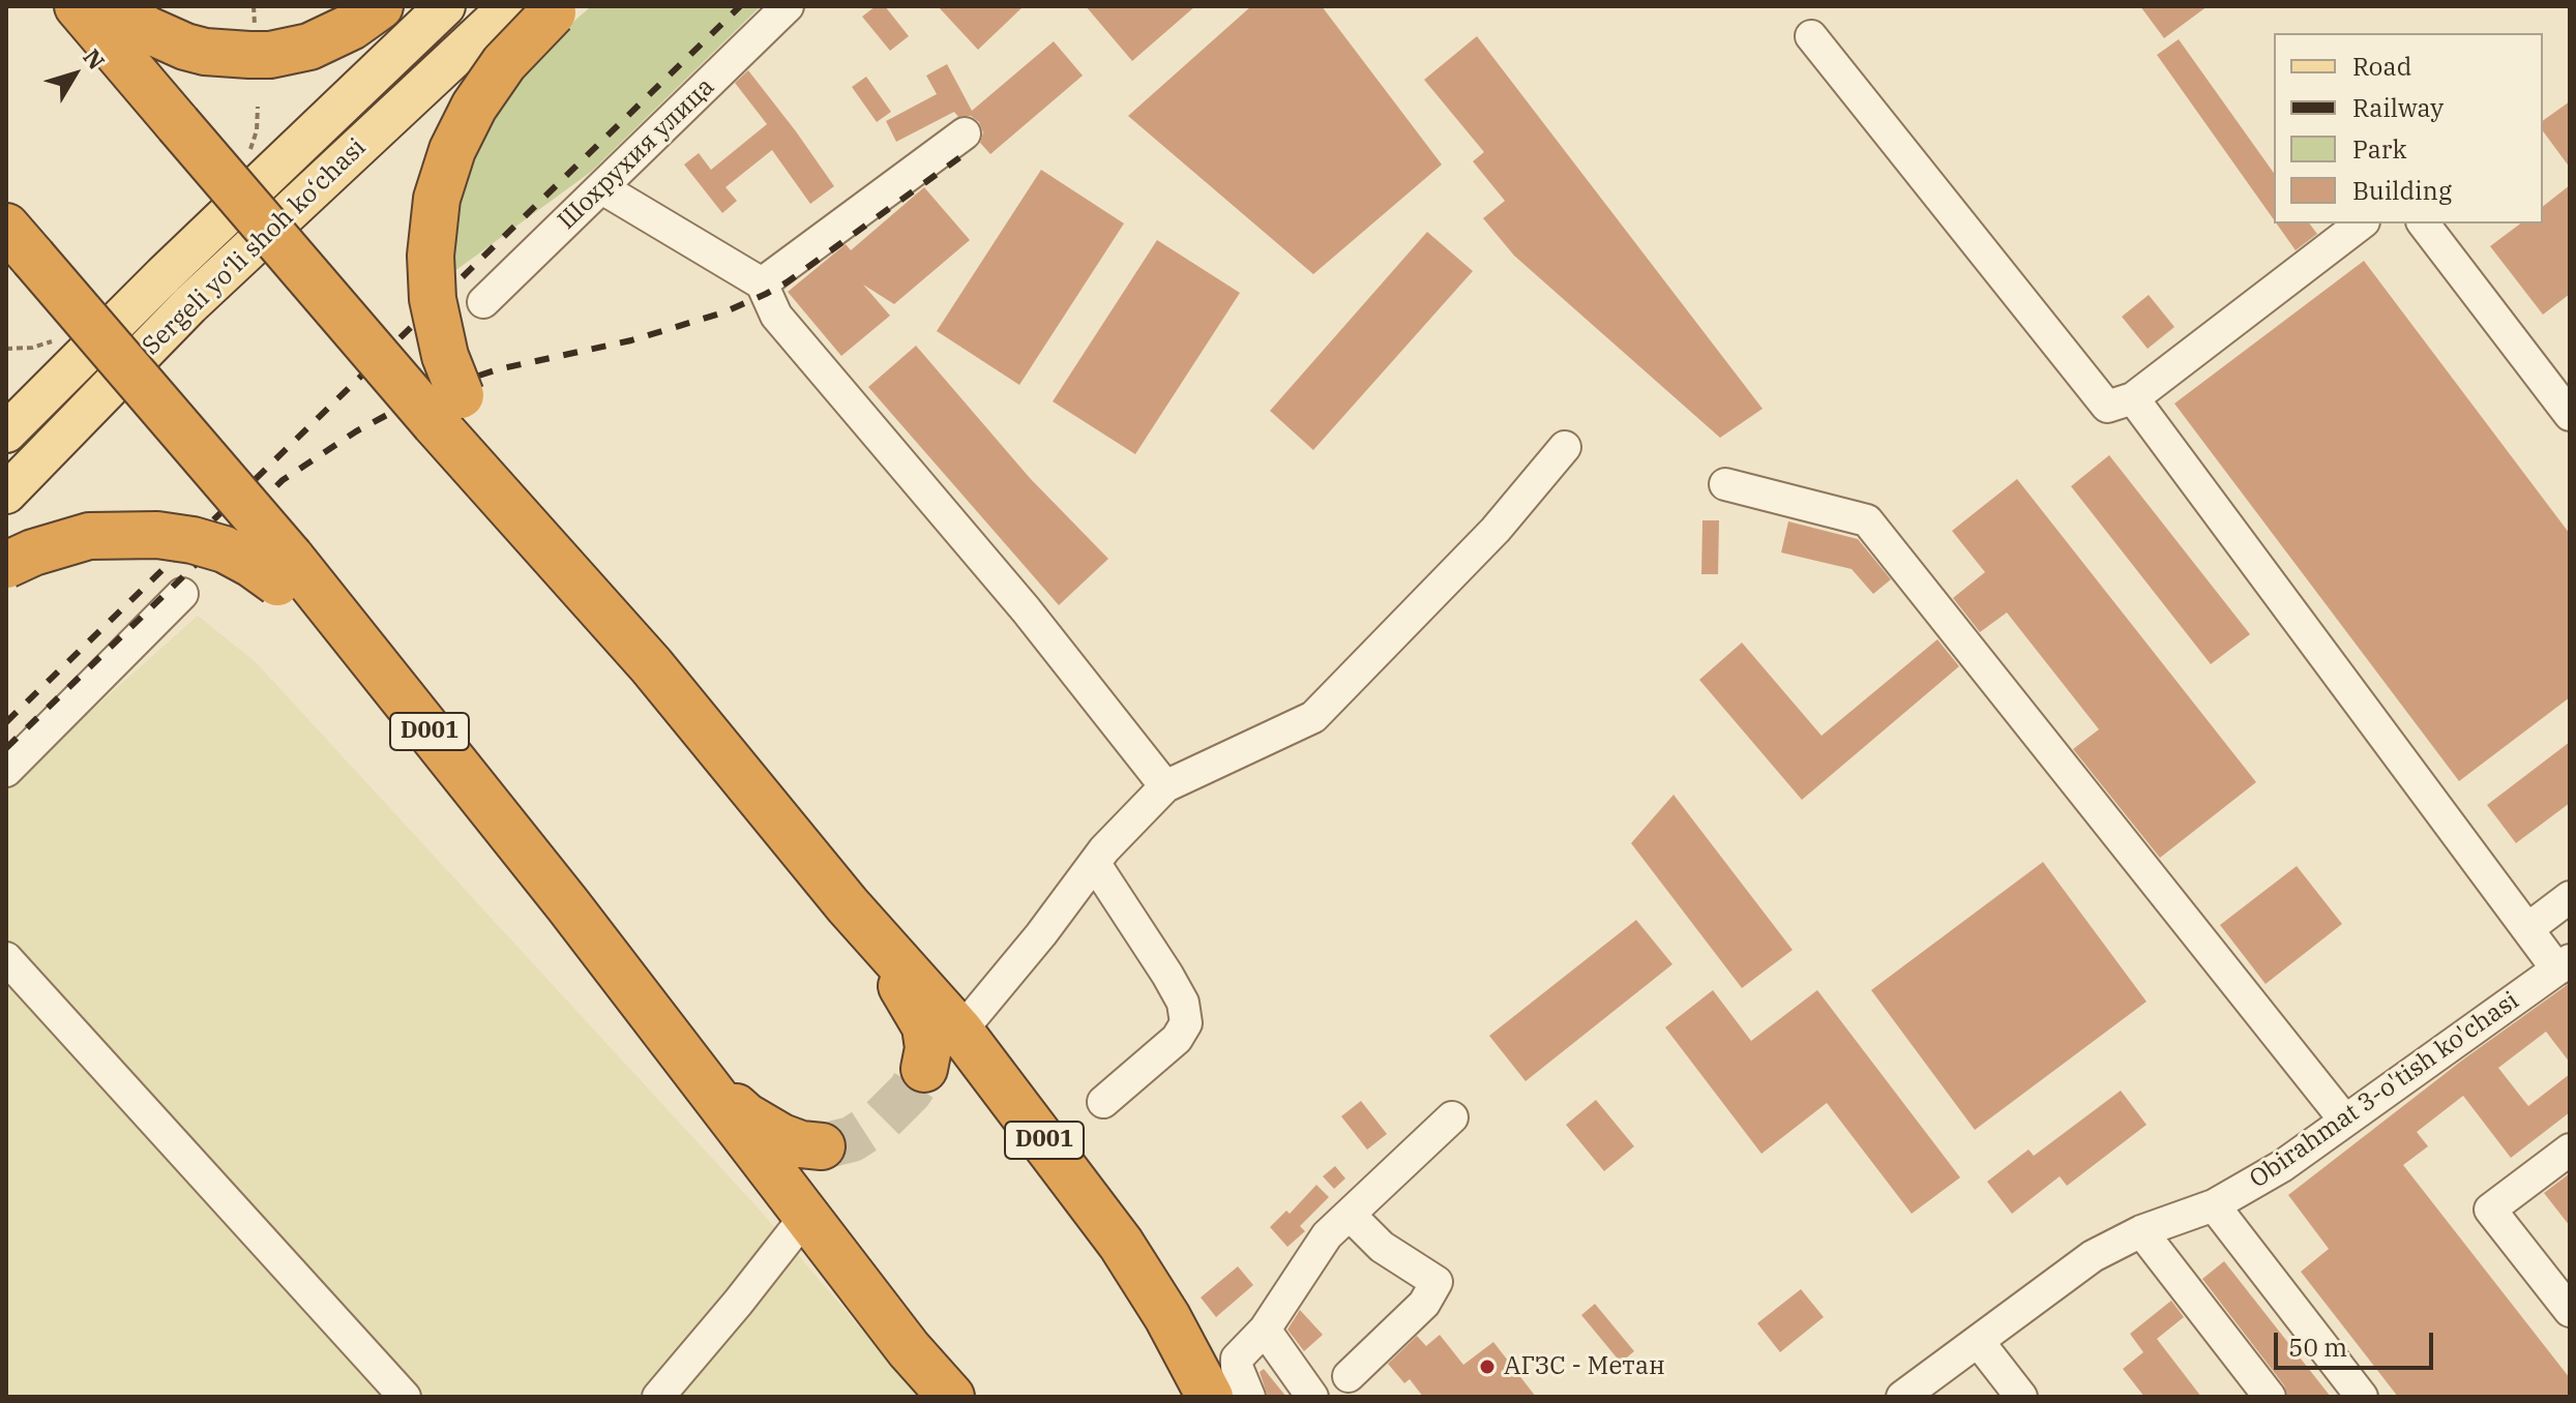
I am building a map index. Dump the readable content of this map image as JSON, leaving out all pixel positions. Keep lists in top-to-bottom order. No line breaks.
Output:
{"streets":{"highway":["D001"],"main road":["Sergeli yo‘li shoh ko‘chasi"],"street":["Шохрухия улица","Obirahmat 3-o'tish ko'chasi"]},"places":["АГЗС - Метан"],"legend":["Road","Railway","Park","Building"],"scale_bar":"50 m","north":"top right"}
